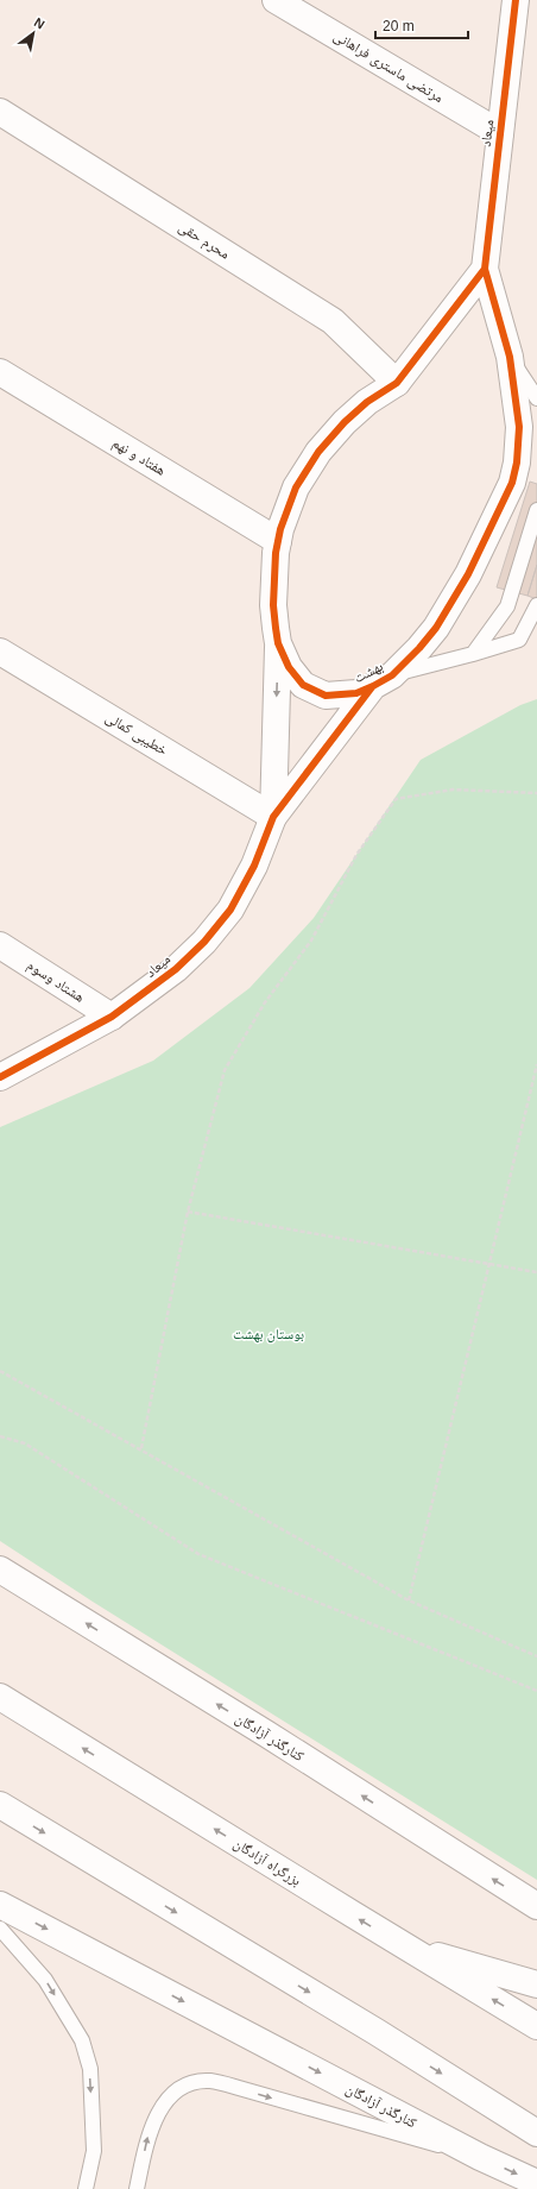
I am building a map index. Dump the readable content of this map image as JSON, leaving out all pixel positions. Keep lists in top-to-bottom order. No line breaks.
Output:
{"streets":{"main road":["مرتضی ماستری فراهانی","میعاد","محرم حقی","هفتاد و نهم","بهشت","خطیبی کمالی","هشتاد وسوم","کنارگذر آزادگان","بزرگراه آزادگان"]},"crossings":[["مرتضی ماستری فراهانی","میعاد"],["میعاد","بهشت"],["میعاد","خطیبی کمالی"],["میعاد","هشتاد وسوم"],["محرم حقی","بهشت"],["هفتاد و نهم","بهشت"]],"parks":["بوستان بهشت"],"scale_bar":"20 m","north":"top right"}
